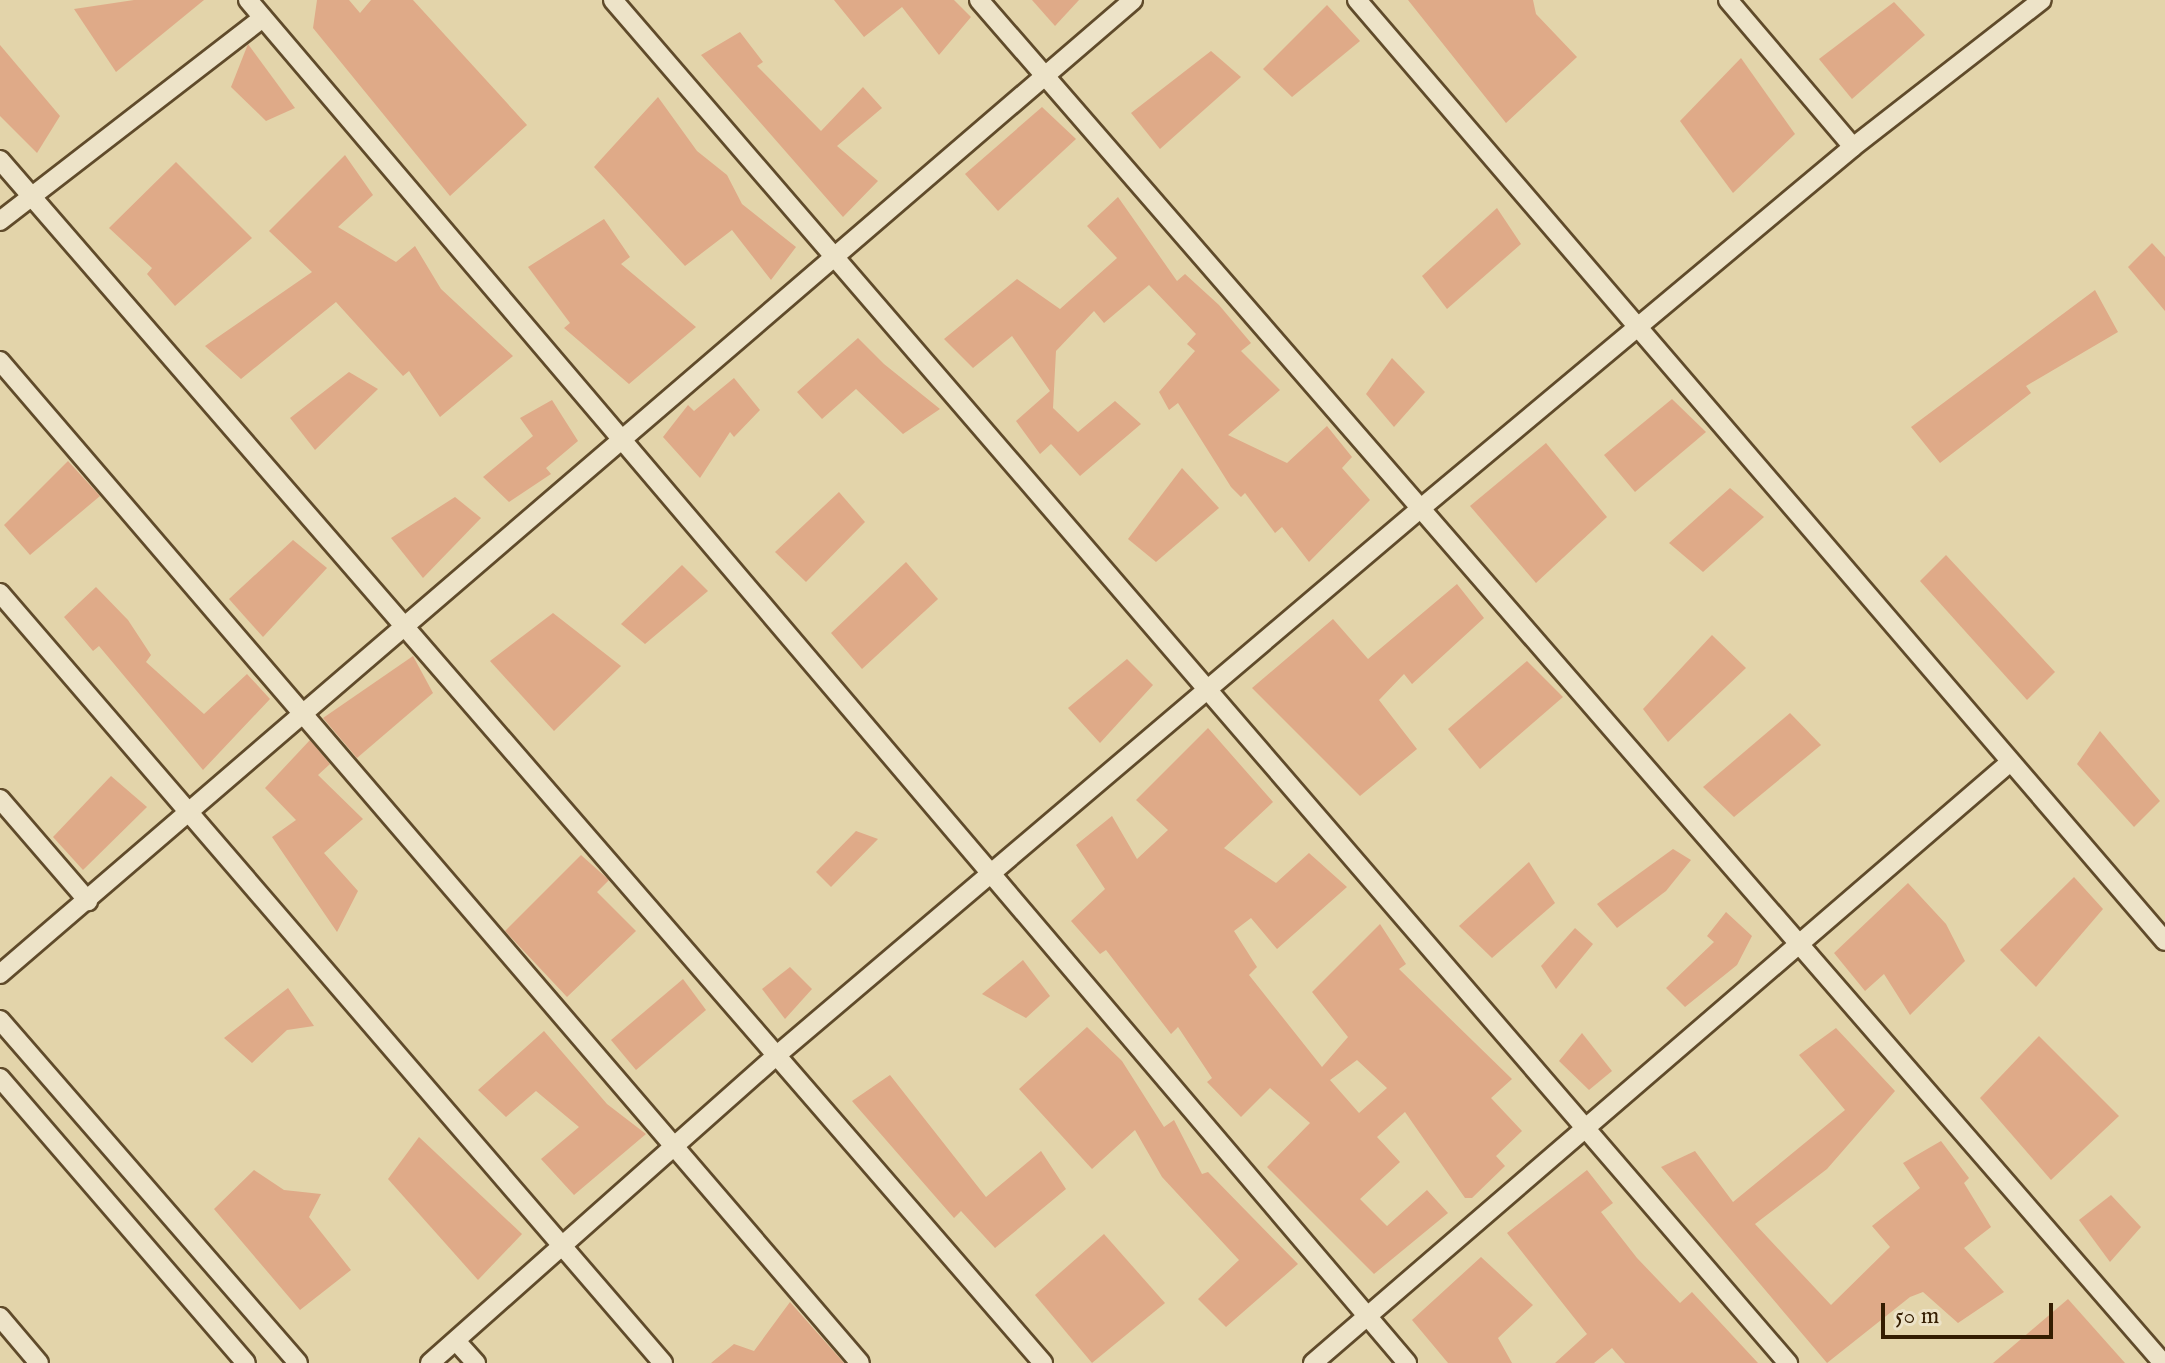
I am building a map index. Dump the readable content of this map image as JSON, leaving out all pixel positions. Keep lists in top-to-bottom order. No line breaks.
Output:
{"scale_bar":"50 m"}
